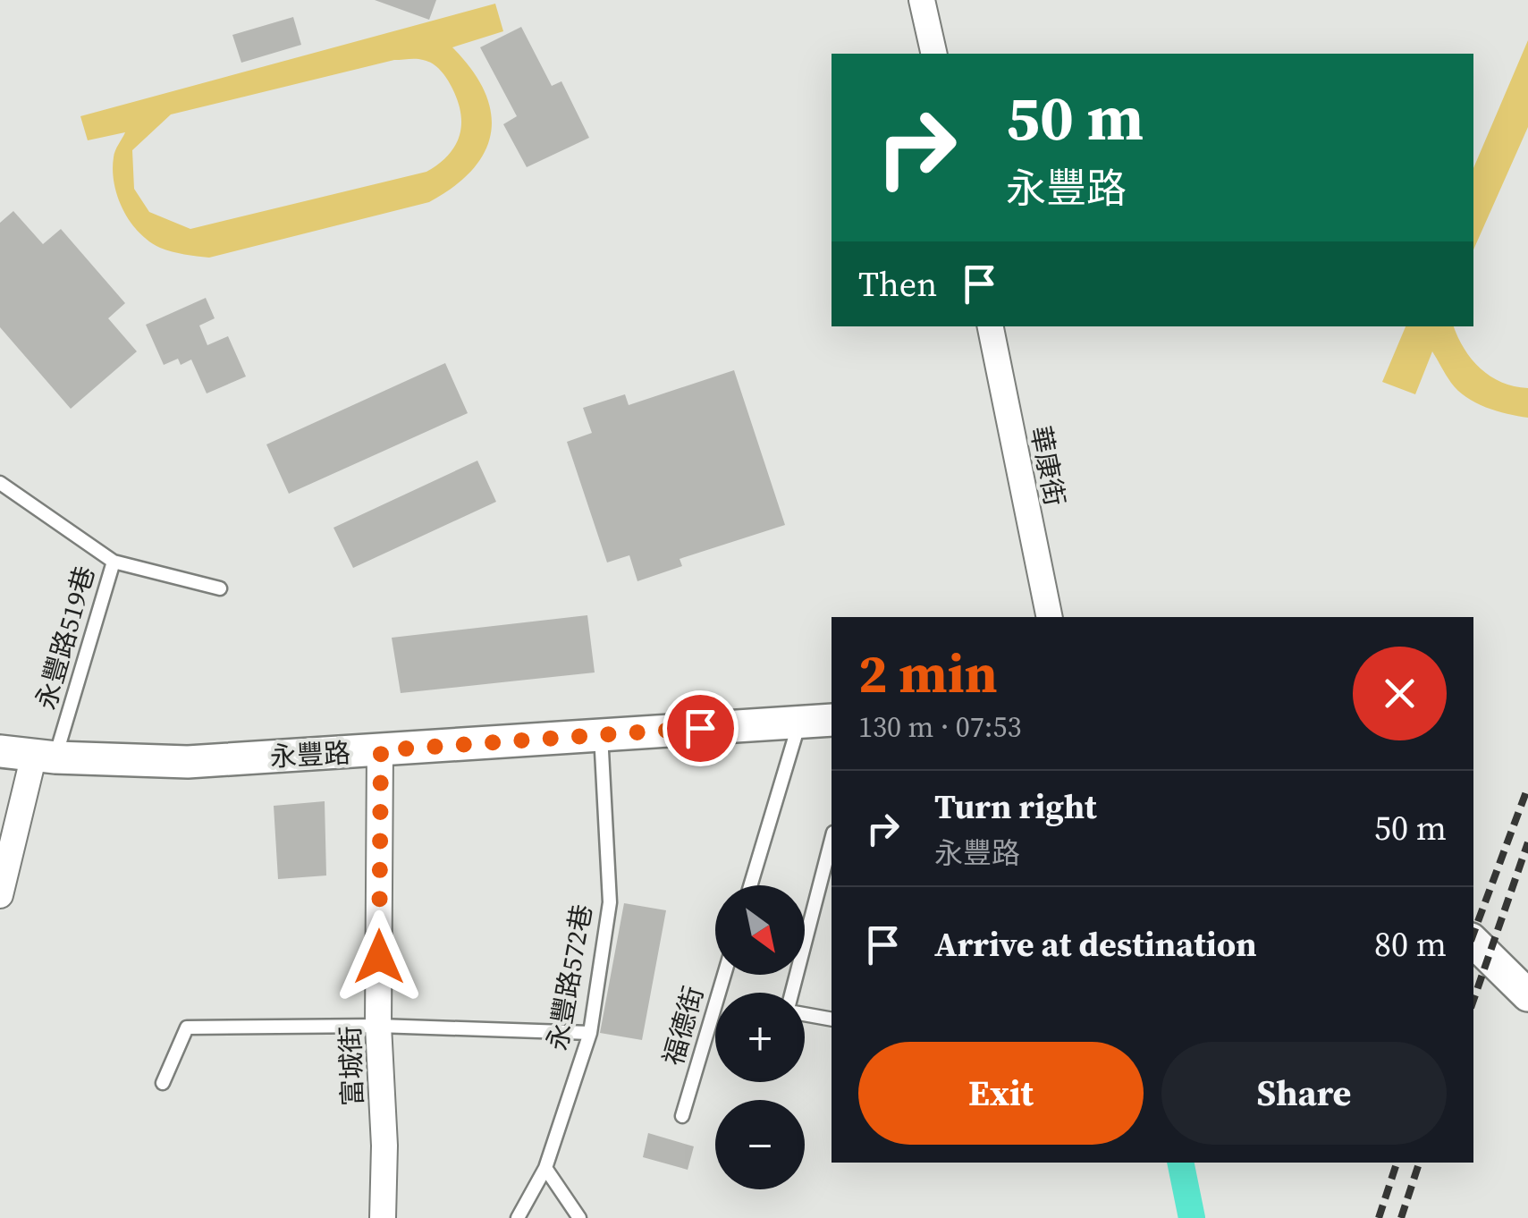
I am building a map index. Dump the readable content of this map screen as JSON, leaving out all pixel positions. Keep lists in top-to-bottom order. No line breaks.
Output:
{"streets":{"street":["華康街","永豐路","富城街"],"lane":["永豐路519巷","永豐路572巷","福德街"]},"crossings":[["永豐路519巷","永豐路"],["永豐路","永豐路572巷"],["永豐路","富城街"]],"north":"bottom right","page":{"turn":["50 m","永豐路"],"then":"Then","heading":["2 min","130 m · 07:53"],"list":[{"name":"Turn right","note":"永豐路","value":"50 m"},{"name":"Arrive at destination","value":"80 m"}],"map_buttons":["+","−"],"buttons":["Exit","Share"]}}
